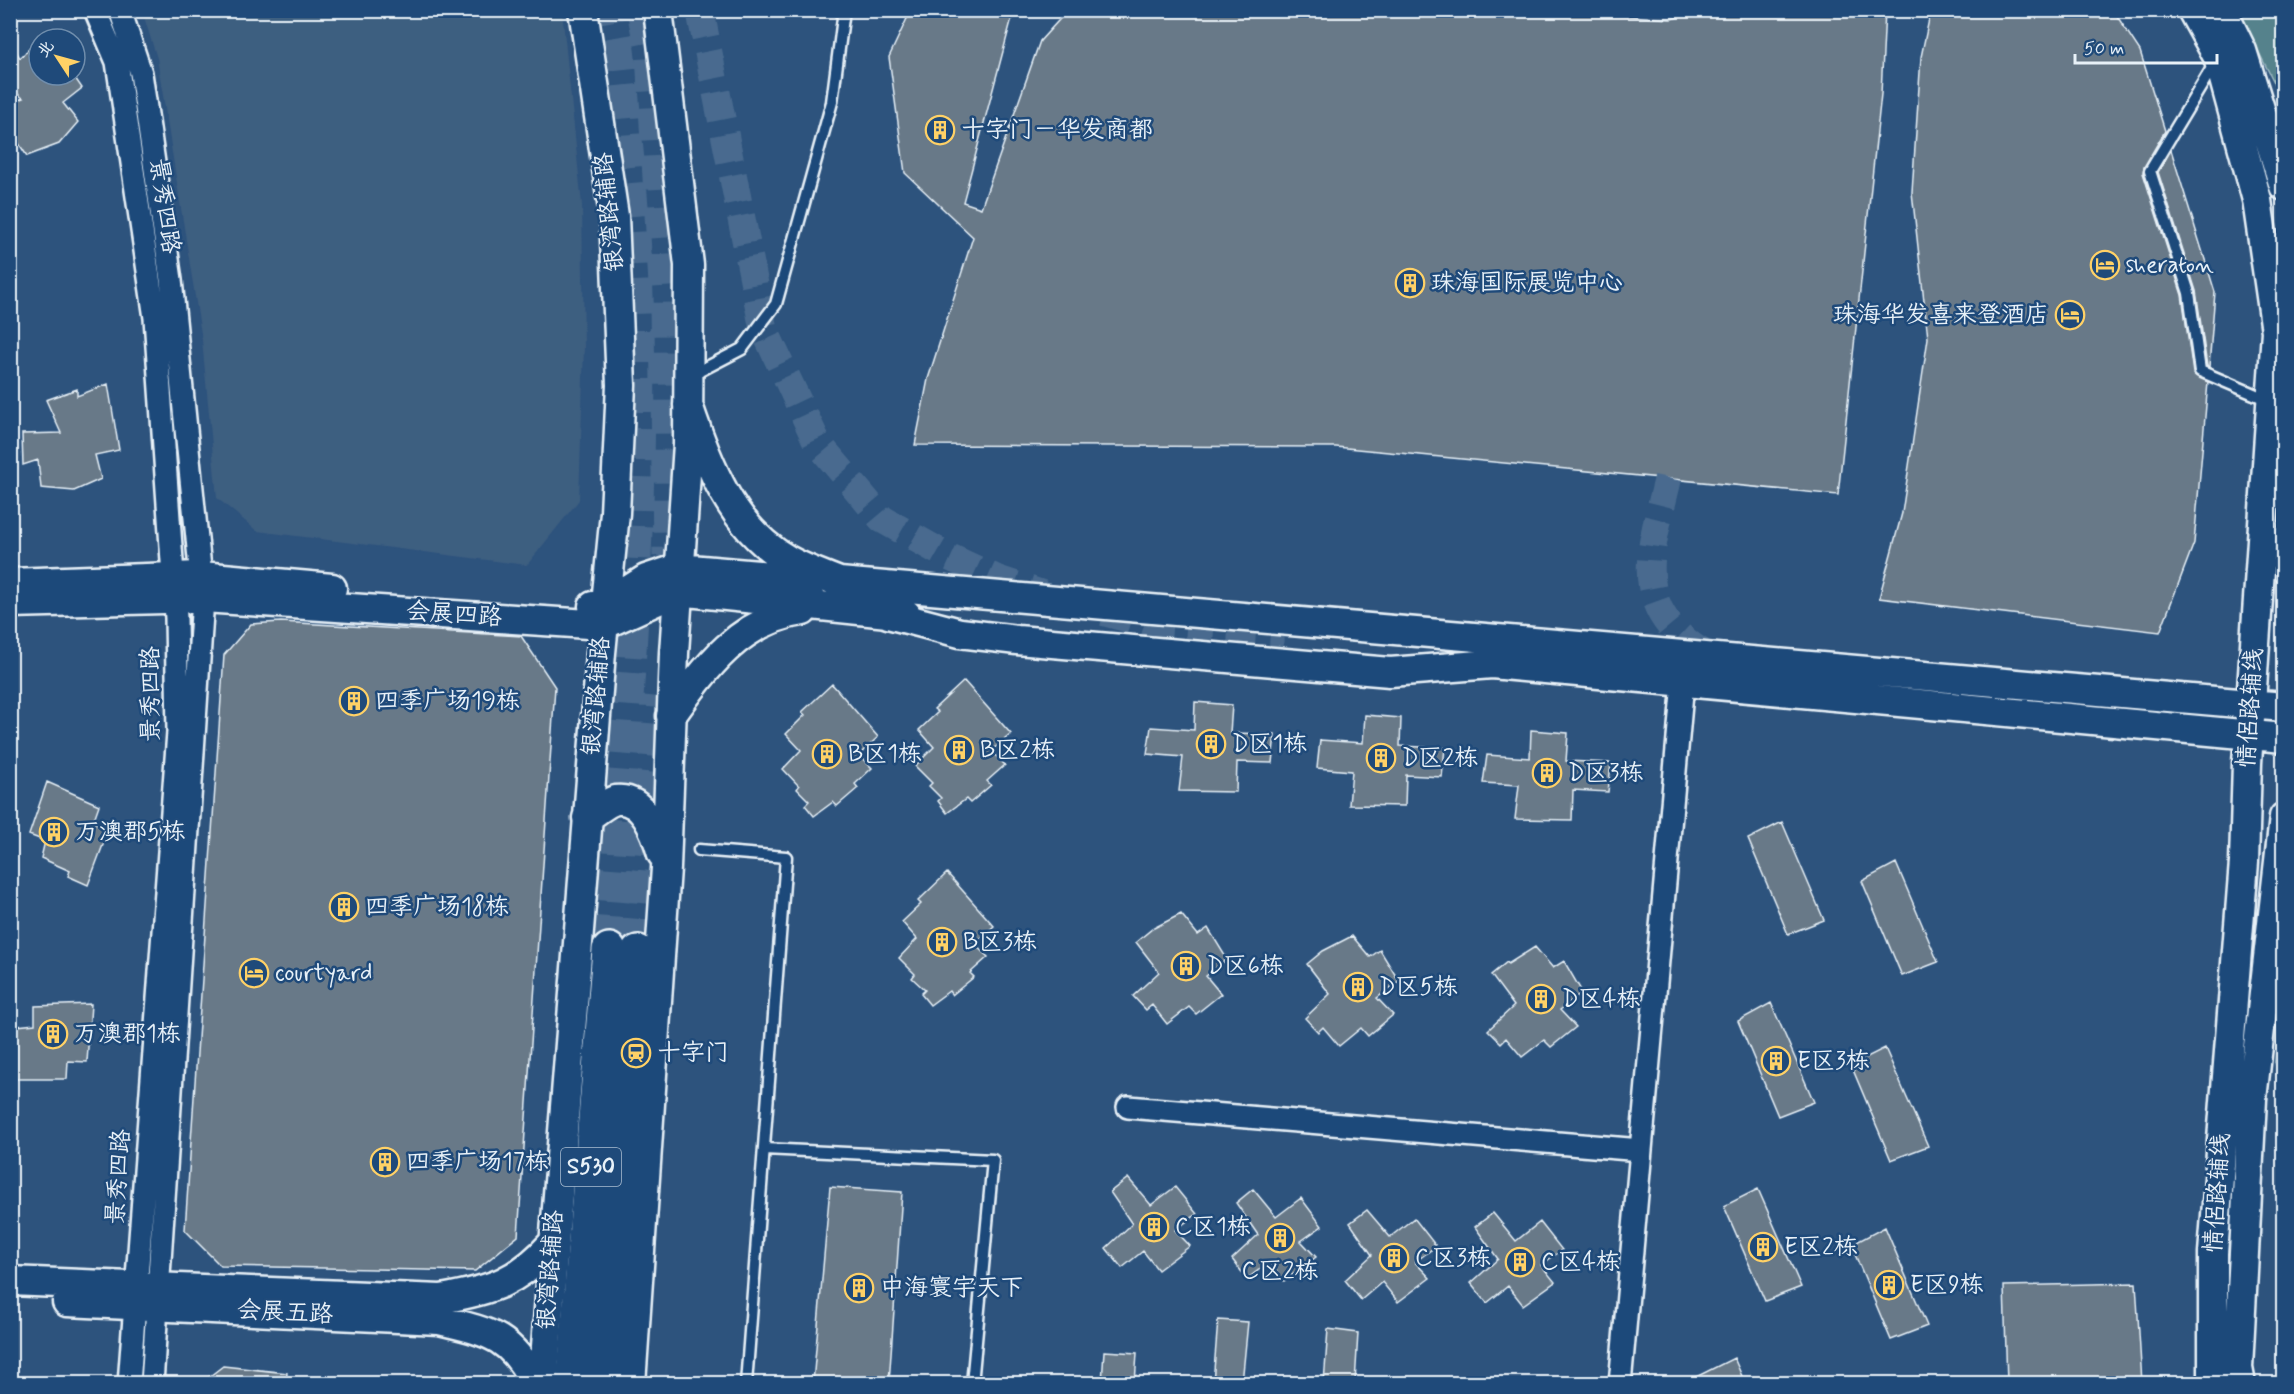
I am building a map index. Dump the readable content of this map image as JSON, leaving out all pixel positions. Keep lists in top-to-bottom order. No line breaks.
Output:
{"streets":{"highway":["S530"],"main road":["银湾路辅路","会展四路","情侣路辅线","会展五路"],"street":["景秀四路"]},"crossings":[["景秀四路","会展四路"],["景秀四路","会展五路"],["银湾路辅路","会展四路"],["银湾路辅路","会展五路"]],"places":{"building":["十字门－华发商都","珠海国际展览中心","四季广场19栋","D区1栋","B区2栋","B区1栋","D区2栋","D区3栋","万澳郡5栋","四季广场18栋","B区3栋","D区6栋","D区5栋","D区4栋","万澳郡1栋","E区3栋","四季广场17栋","C区1栋","C区2栋","E区2栋","C区3栋","C区4栋","E区9栋","中海寰宇天下"],"hotel":["sheraton","珠海华发喜来登酒店","courtyard"],"station":["十字门"]},"scale_bar":"50 m","north":"top left"}
